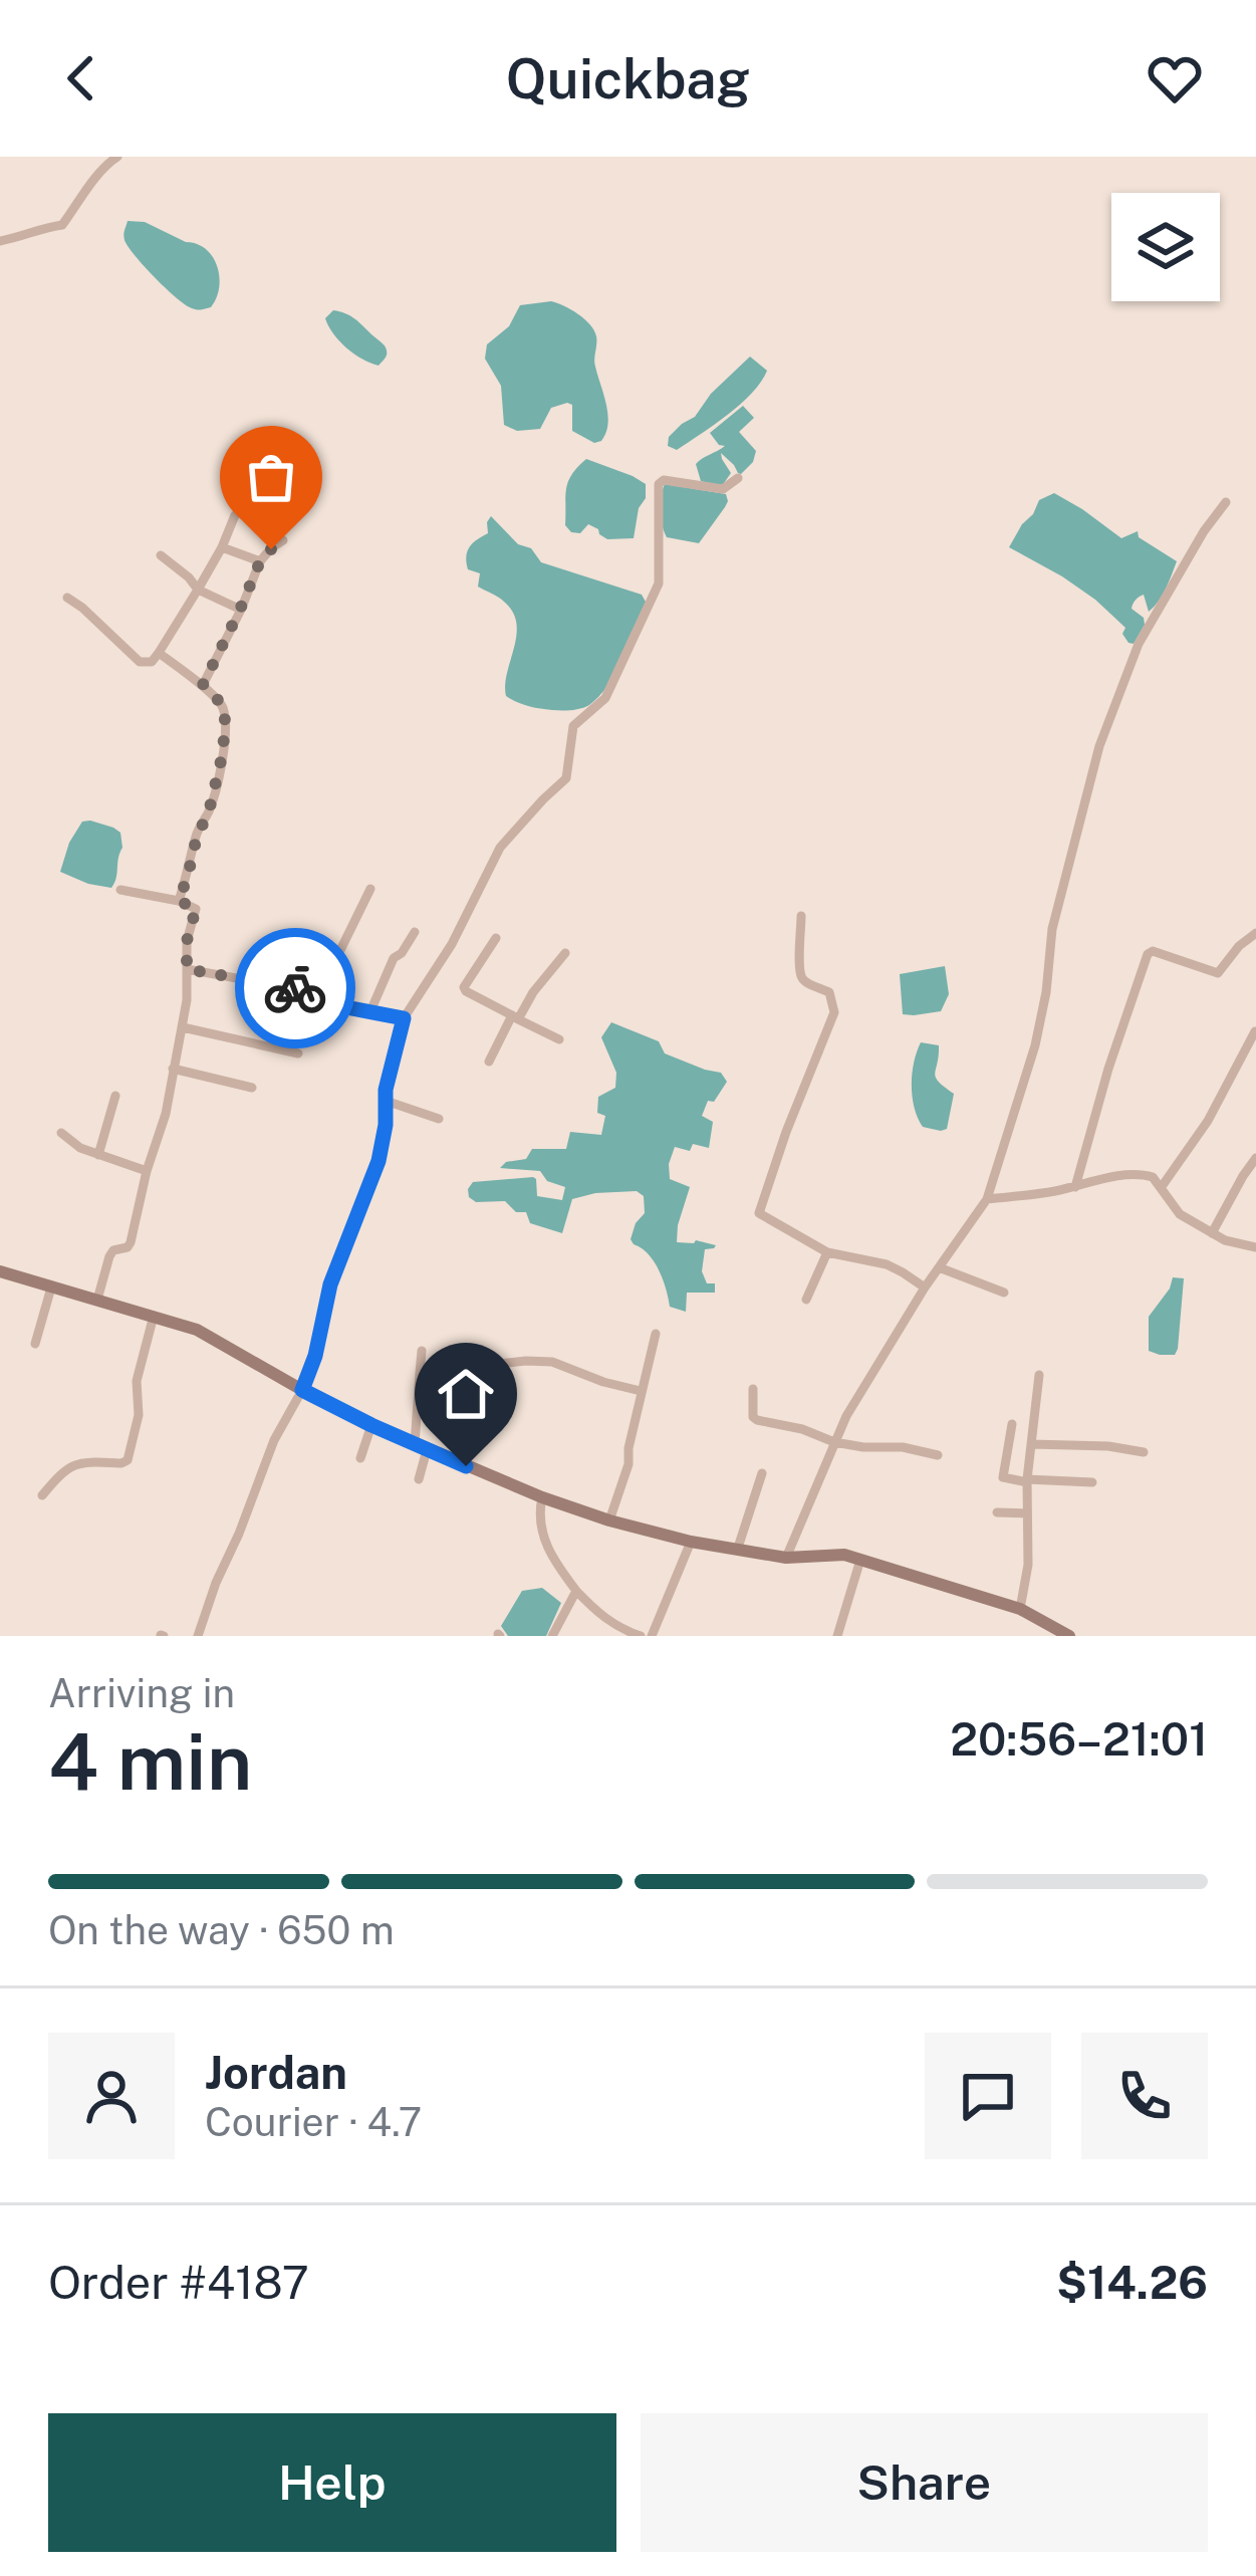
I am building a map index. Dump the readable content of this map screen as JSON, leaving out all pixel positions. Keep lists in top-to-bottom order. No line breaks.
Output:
{"page":{"header":"Quickbag","heading":["4 min","Arriving in","20:56–21:01"],"panel":["Jordan","Courier · 4.7","Order #4187","$14.26"],"bar":"On the way · 650 m","buttons":["Help","Share"]}}
